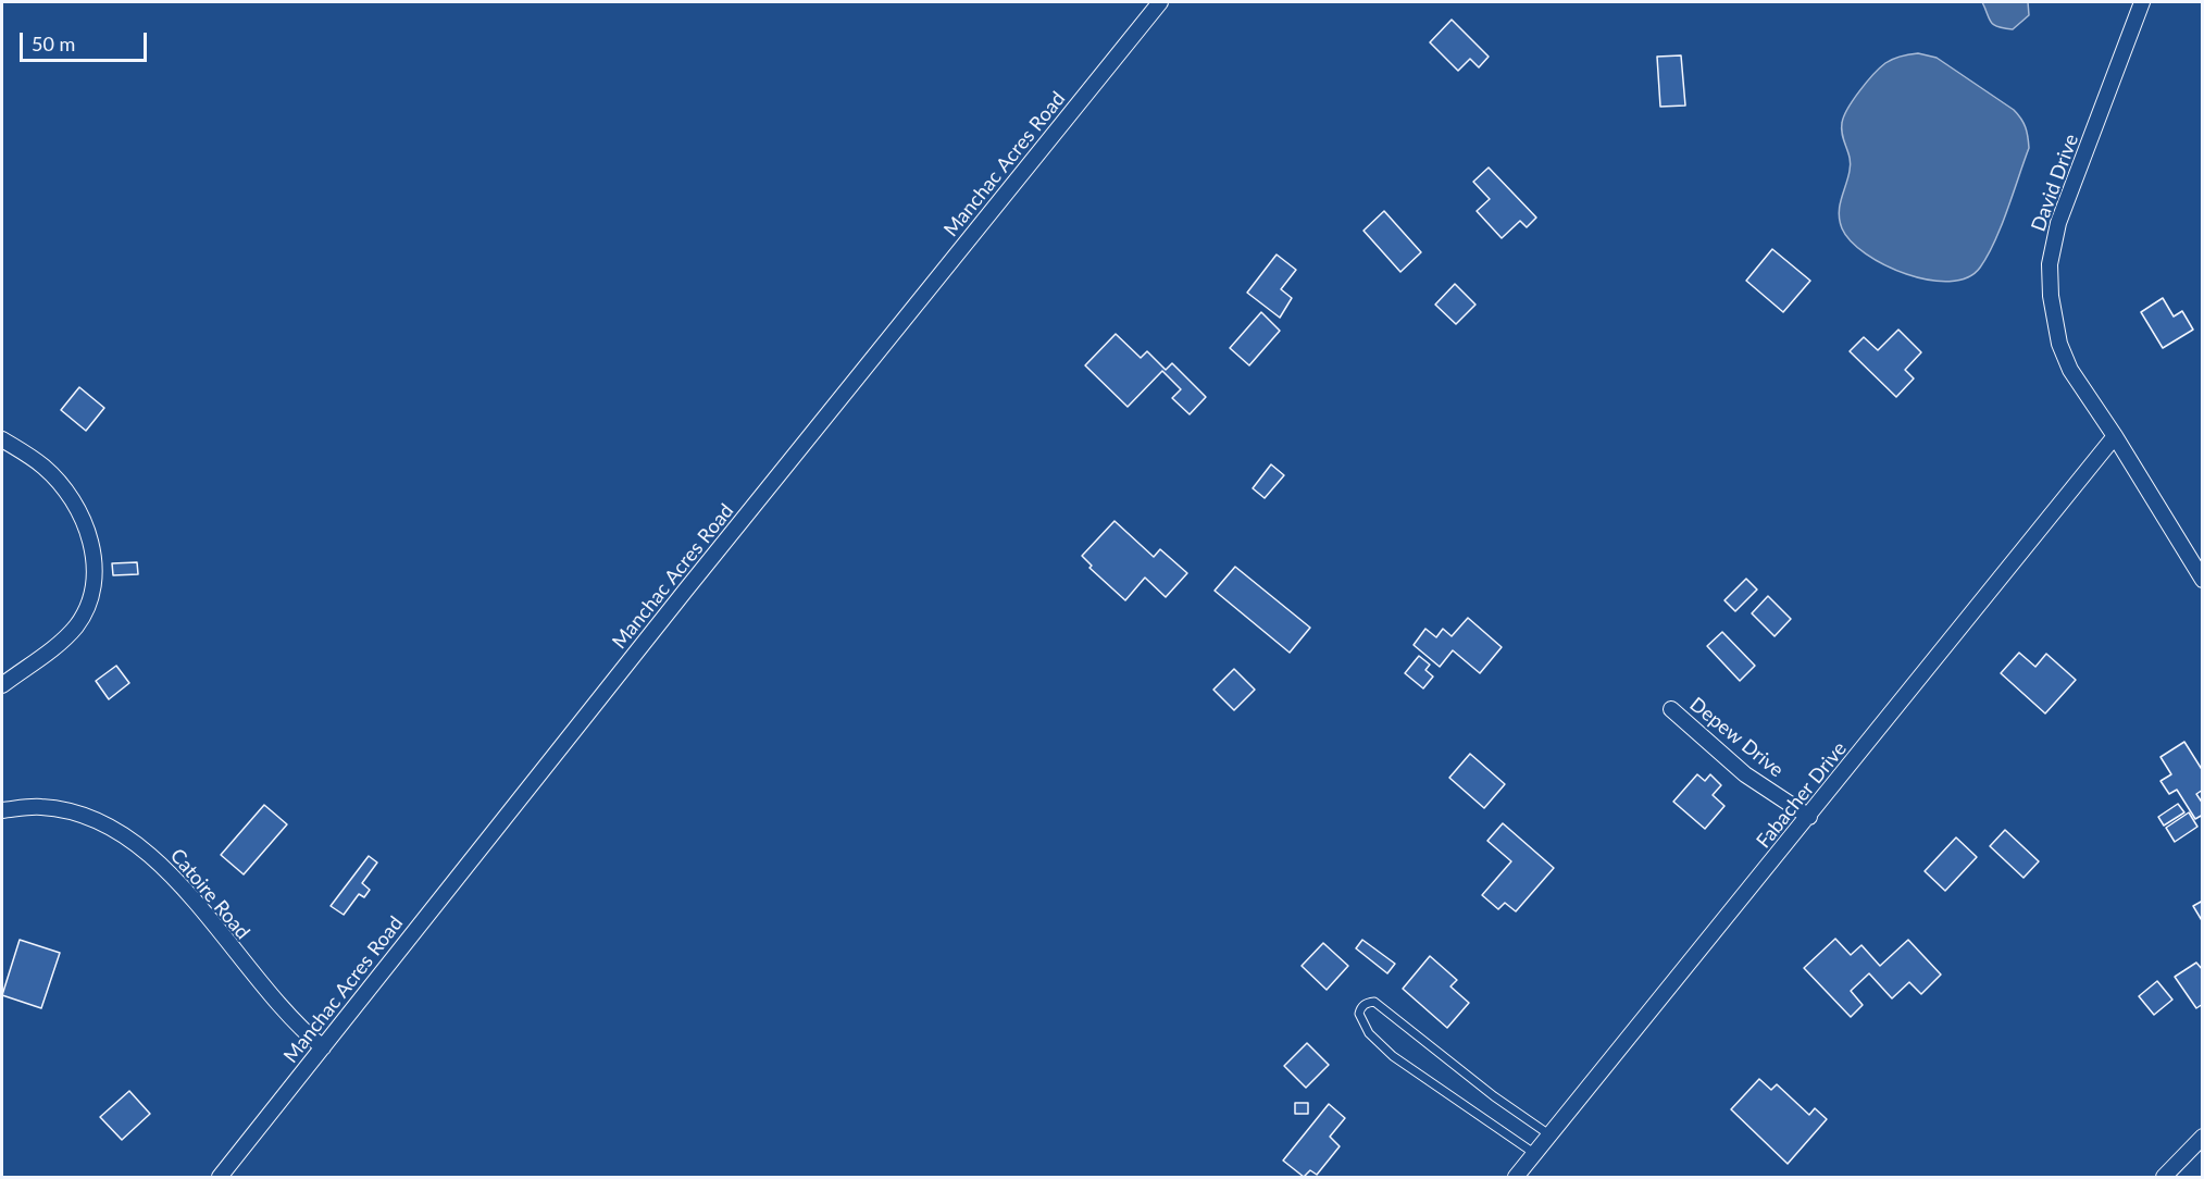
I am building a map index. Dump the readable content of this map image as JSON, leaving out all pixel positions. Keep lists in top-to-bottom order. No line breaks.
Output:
{"streets":{"street":["Manchac Acres Road","David Drive","Depew Drive","Fabacher Drive","Catoire Road"]},"crossings":[["Manchac Acres Road","Catoire Road"],["David Drive","Fabacher Drive"],["Depew Drive","Fabacher Drive"]],"scale_bar":"50 m"}
